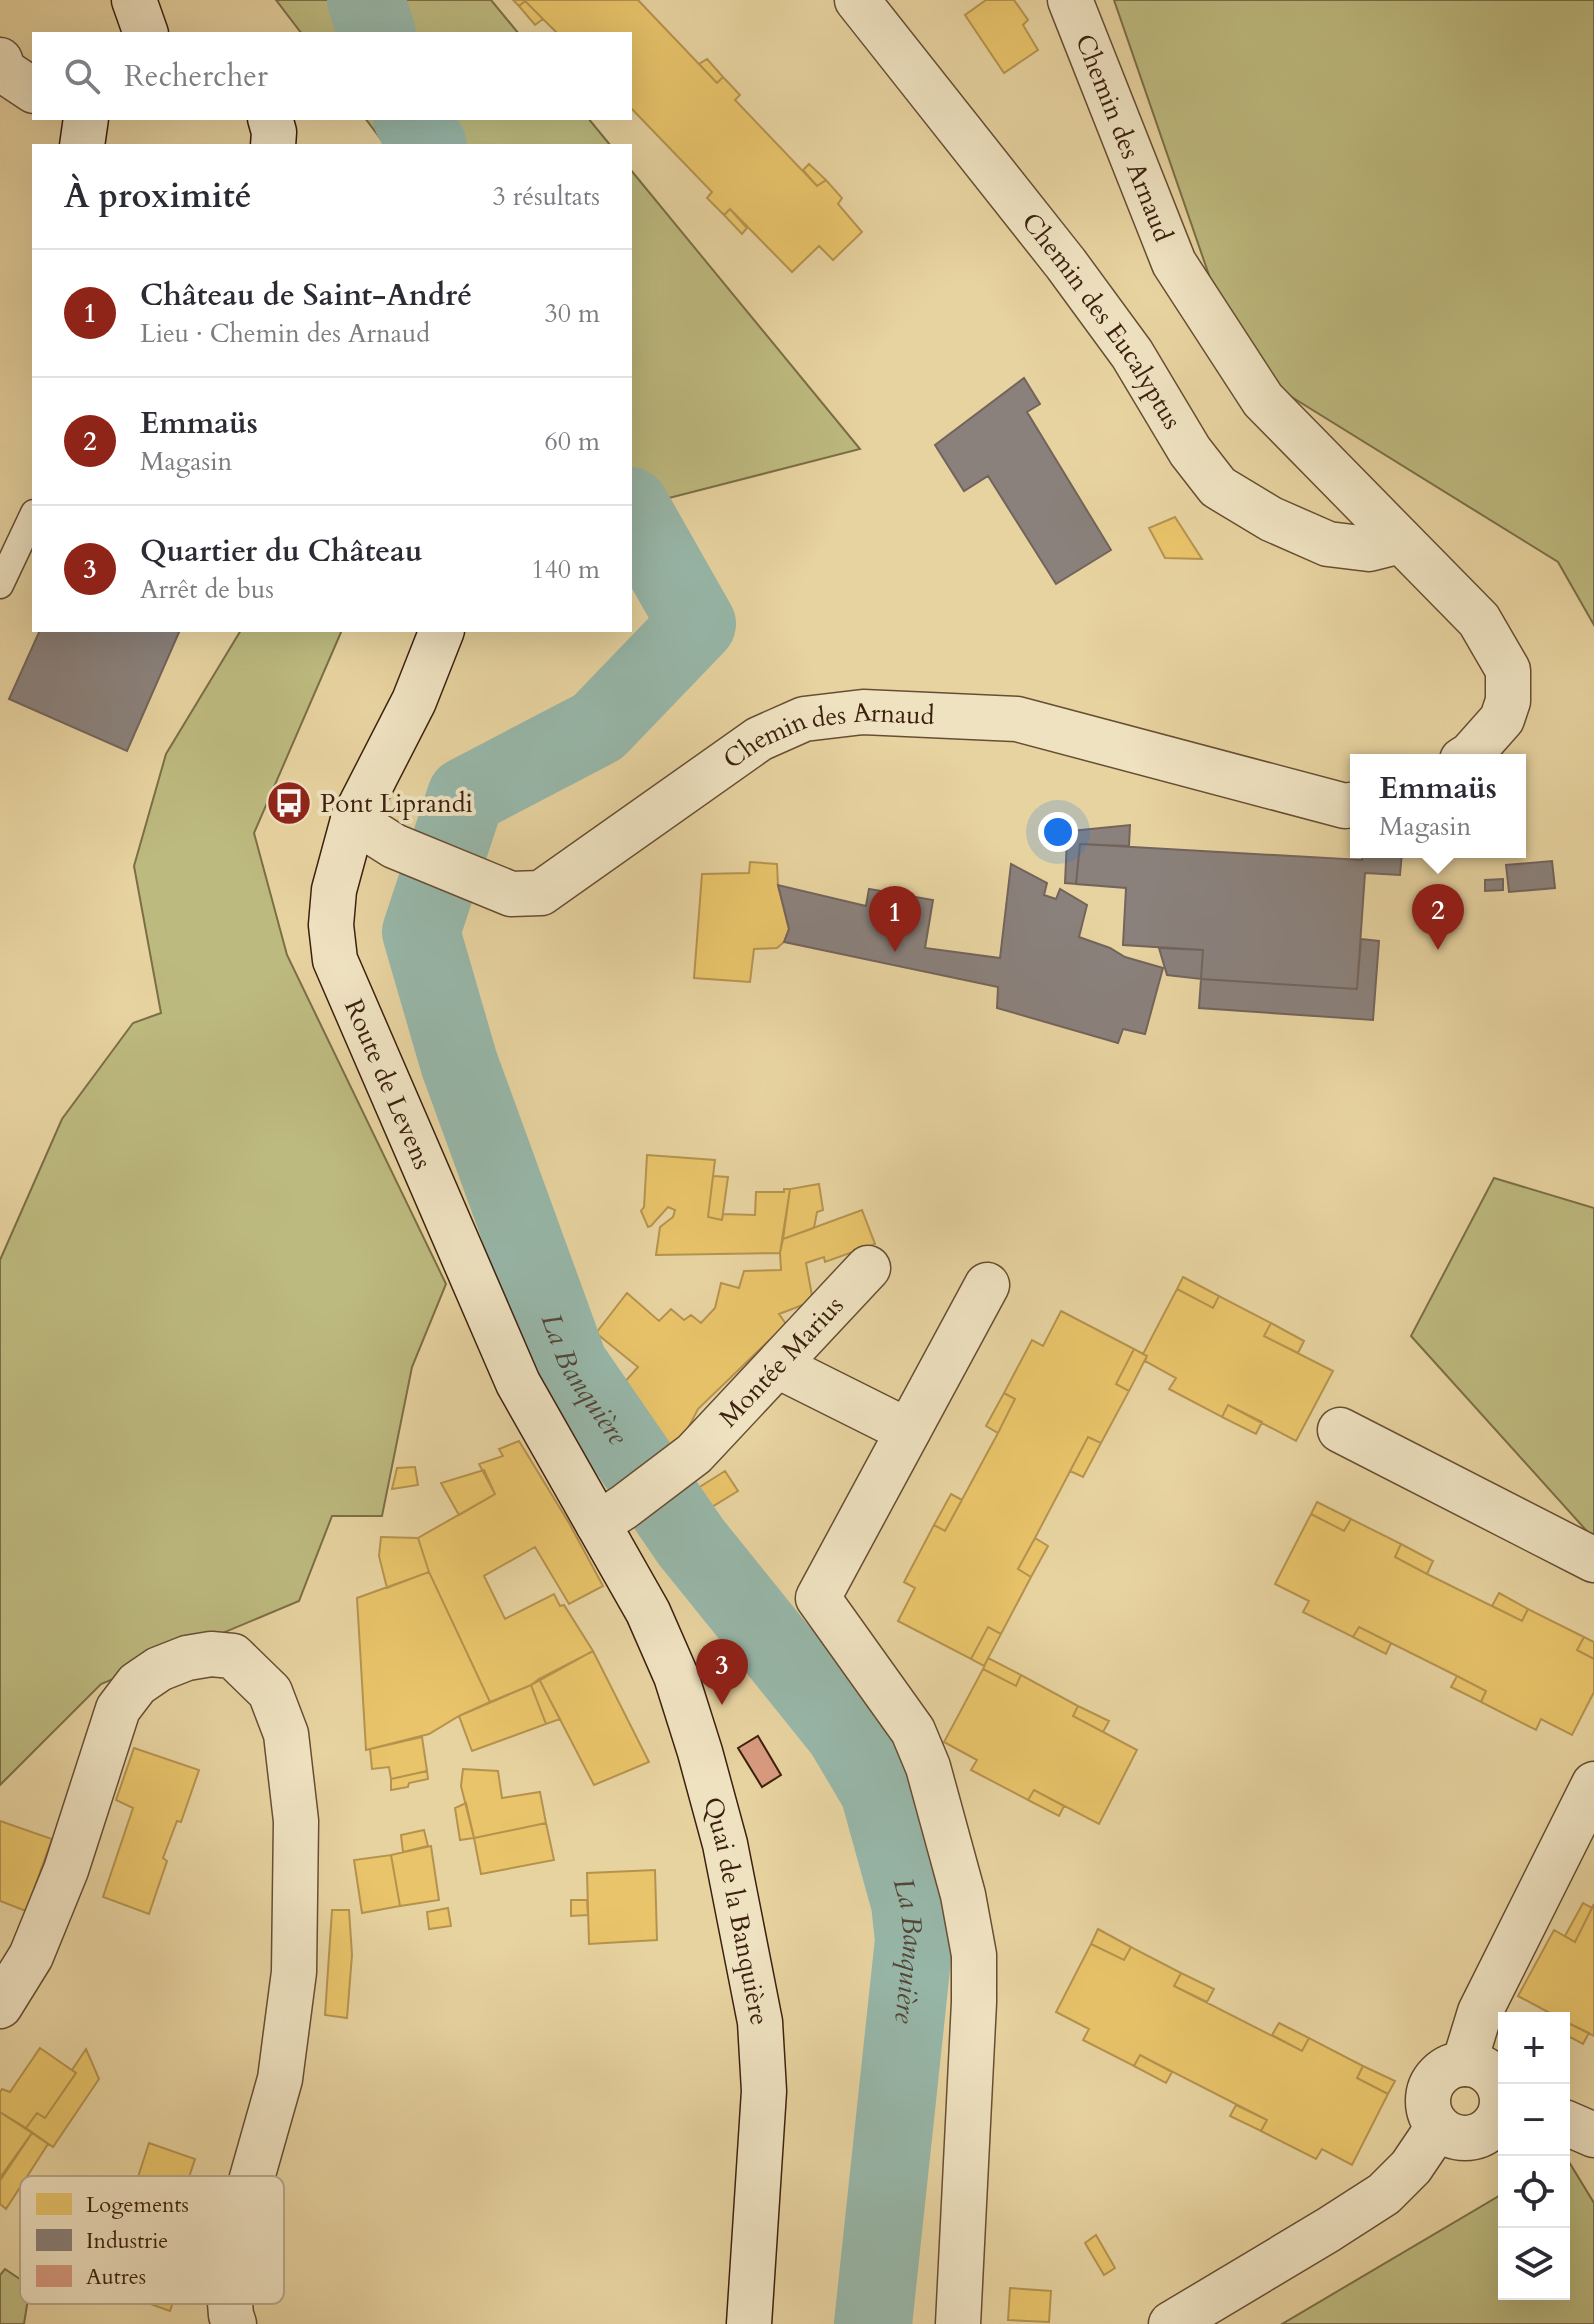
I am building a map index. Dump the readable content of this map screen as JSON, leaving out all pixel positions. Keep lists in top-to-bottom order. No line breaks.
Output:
{"streets":{"street":["Chemin des Arnaud","Chemin des Eucalyptus","Route de Levens","Montée Marius","Quai de la Banquière"]},"crossings":[["Chemin des Arnaud","Chemin des Eucalyptus"],["Chemin des Arnaud","Route de Levens"],["Route de Levens","Montée Marius"],["Route de Levens","Quai de la Banquière"],["Montée Marius","Quai de la Banquière"]],"water":["La Banquière"],"places":{"bus stop":["Pont Liprandi"]},"legend":["Logements","Industrie","Autres"],"page":{"search":"Rechercher","heading":["À proximité","3 résultats"],"list":[{"mark":"1","name":"Château de Saint-André","note":"Lieu · Chemin des Arnaud","value":"30 m"},{"mark":"2","name":"Emmaüs","note":"Magasin","value":"60 m"},{"mark":"3","name":"Quartier du Château","note":"Arrêt de bus","value":"140 m"}],"popup":["Emmaüs","Magasin"],"pins":["2","1","3"],"map_buttons":["+","−"]}}
